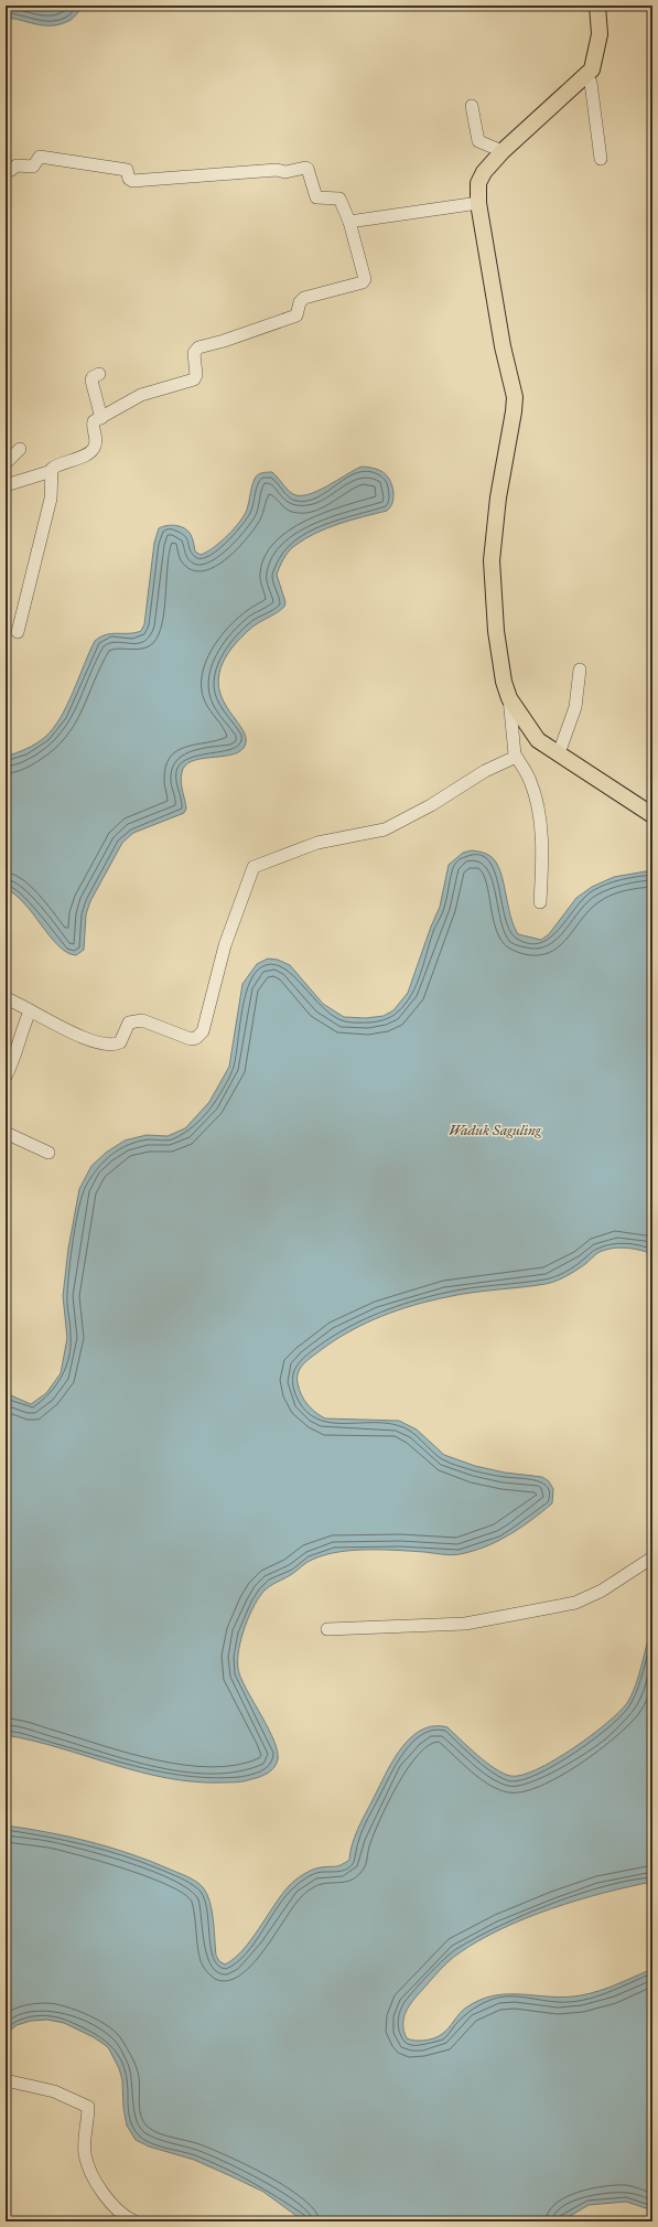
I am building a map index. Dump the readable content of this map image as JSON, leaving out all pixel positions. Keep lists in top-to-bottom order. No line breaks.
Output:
{"water":["Waduk Saguling"]}
